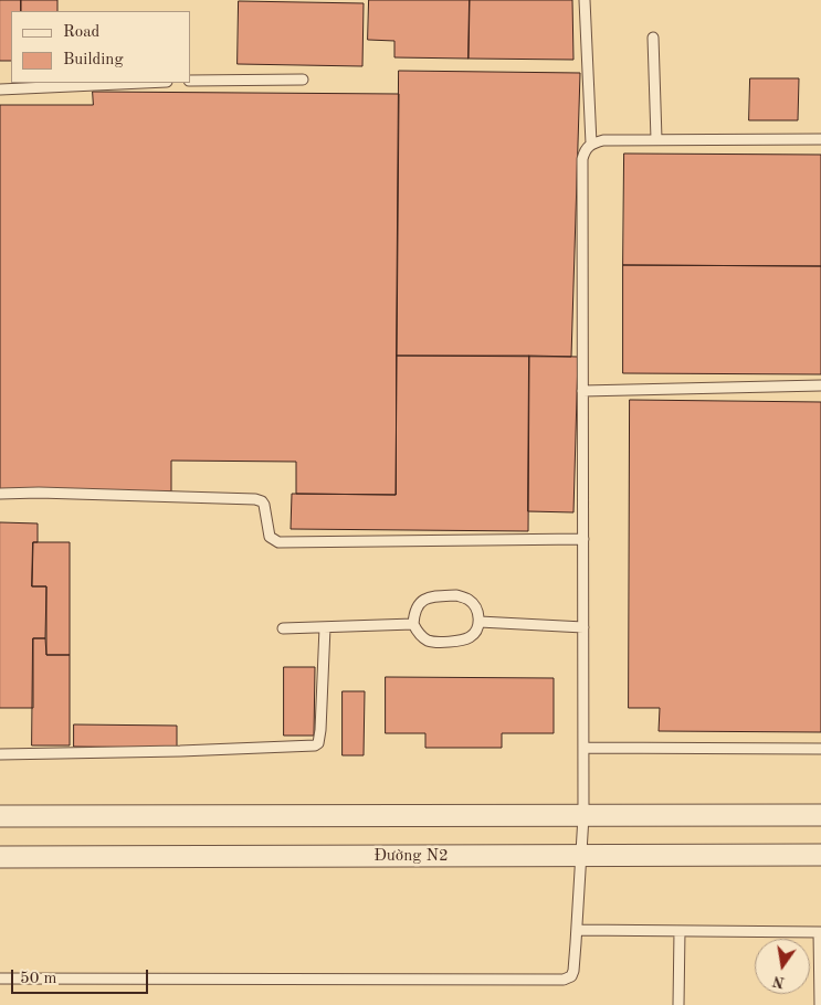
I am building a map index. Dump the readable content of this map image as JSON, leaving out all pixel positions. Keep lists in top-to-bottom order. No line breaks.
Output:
{"streets":{"street":["Đường N2"]},"legend":["Road","Building"],"scale_bar":"50 m","north":"bottom"}
